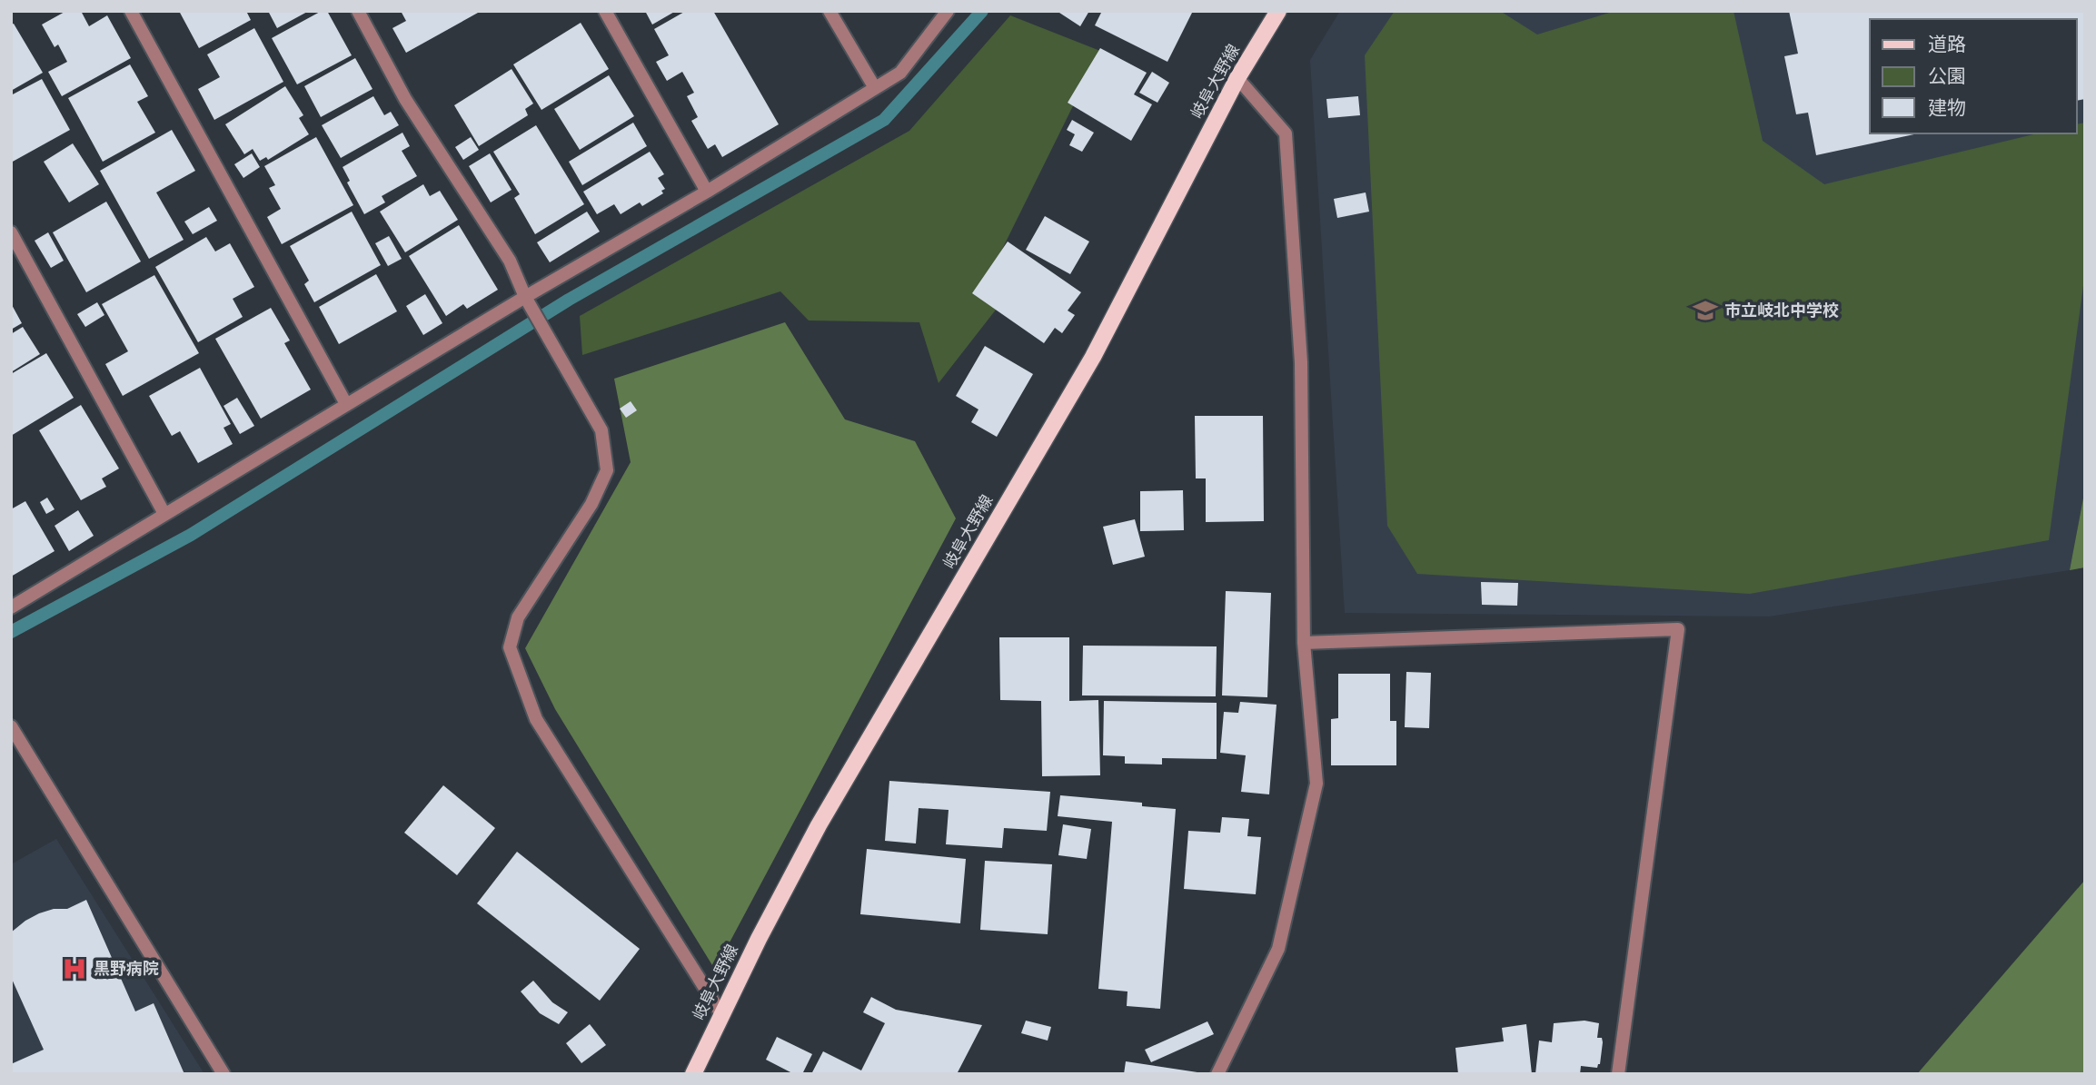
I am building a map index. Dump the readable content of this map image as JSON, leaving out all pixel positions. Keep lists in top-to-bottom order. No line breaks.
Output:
{"streets":{"main road":["岐阜大野線"]},"places":{"school or university":["市立岐北中学校"],"hospital":["黒野病院"]},"legend":["道路","公園","建物"]}
